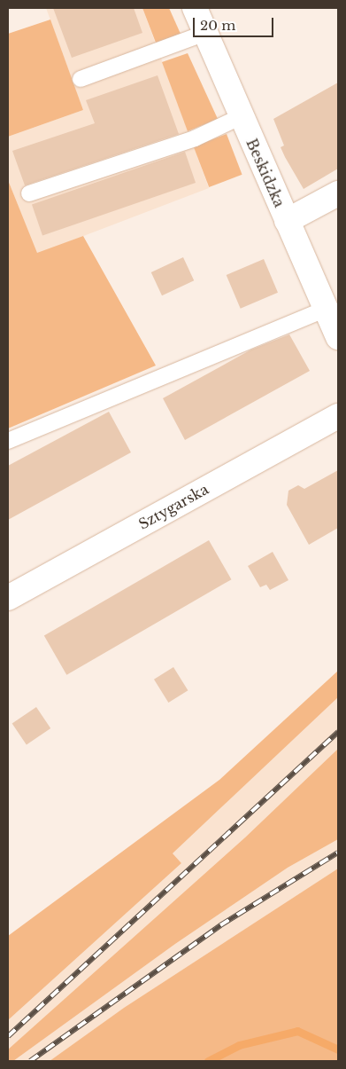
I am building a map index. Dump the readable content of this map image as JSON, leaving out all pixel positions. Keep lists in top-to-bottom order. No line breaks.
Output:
{"streets":{"street":["Beskidzka","Sztygarska"]},"scale_bar":"20 m"}
